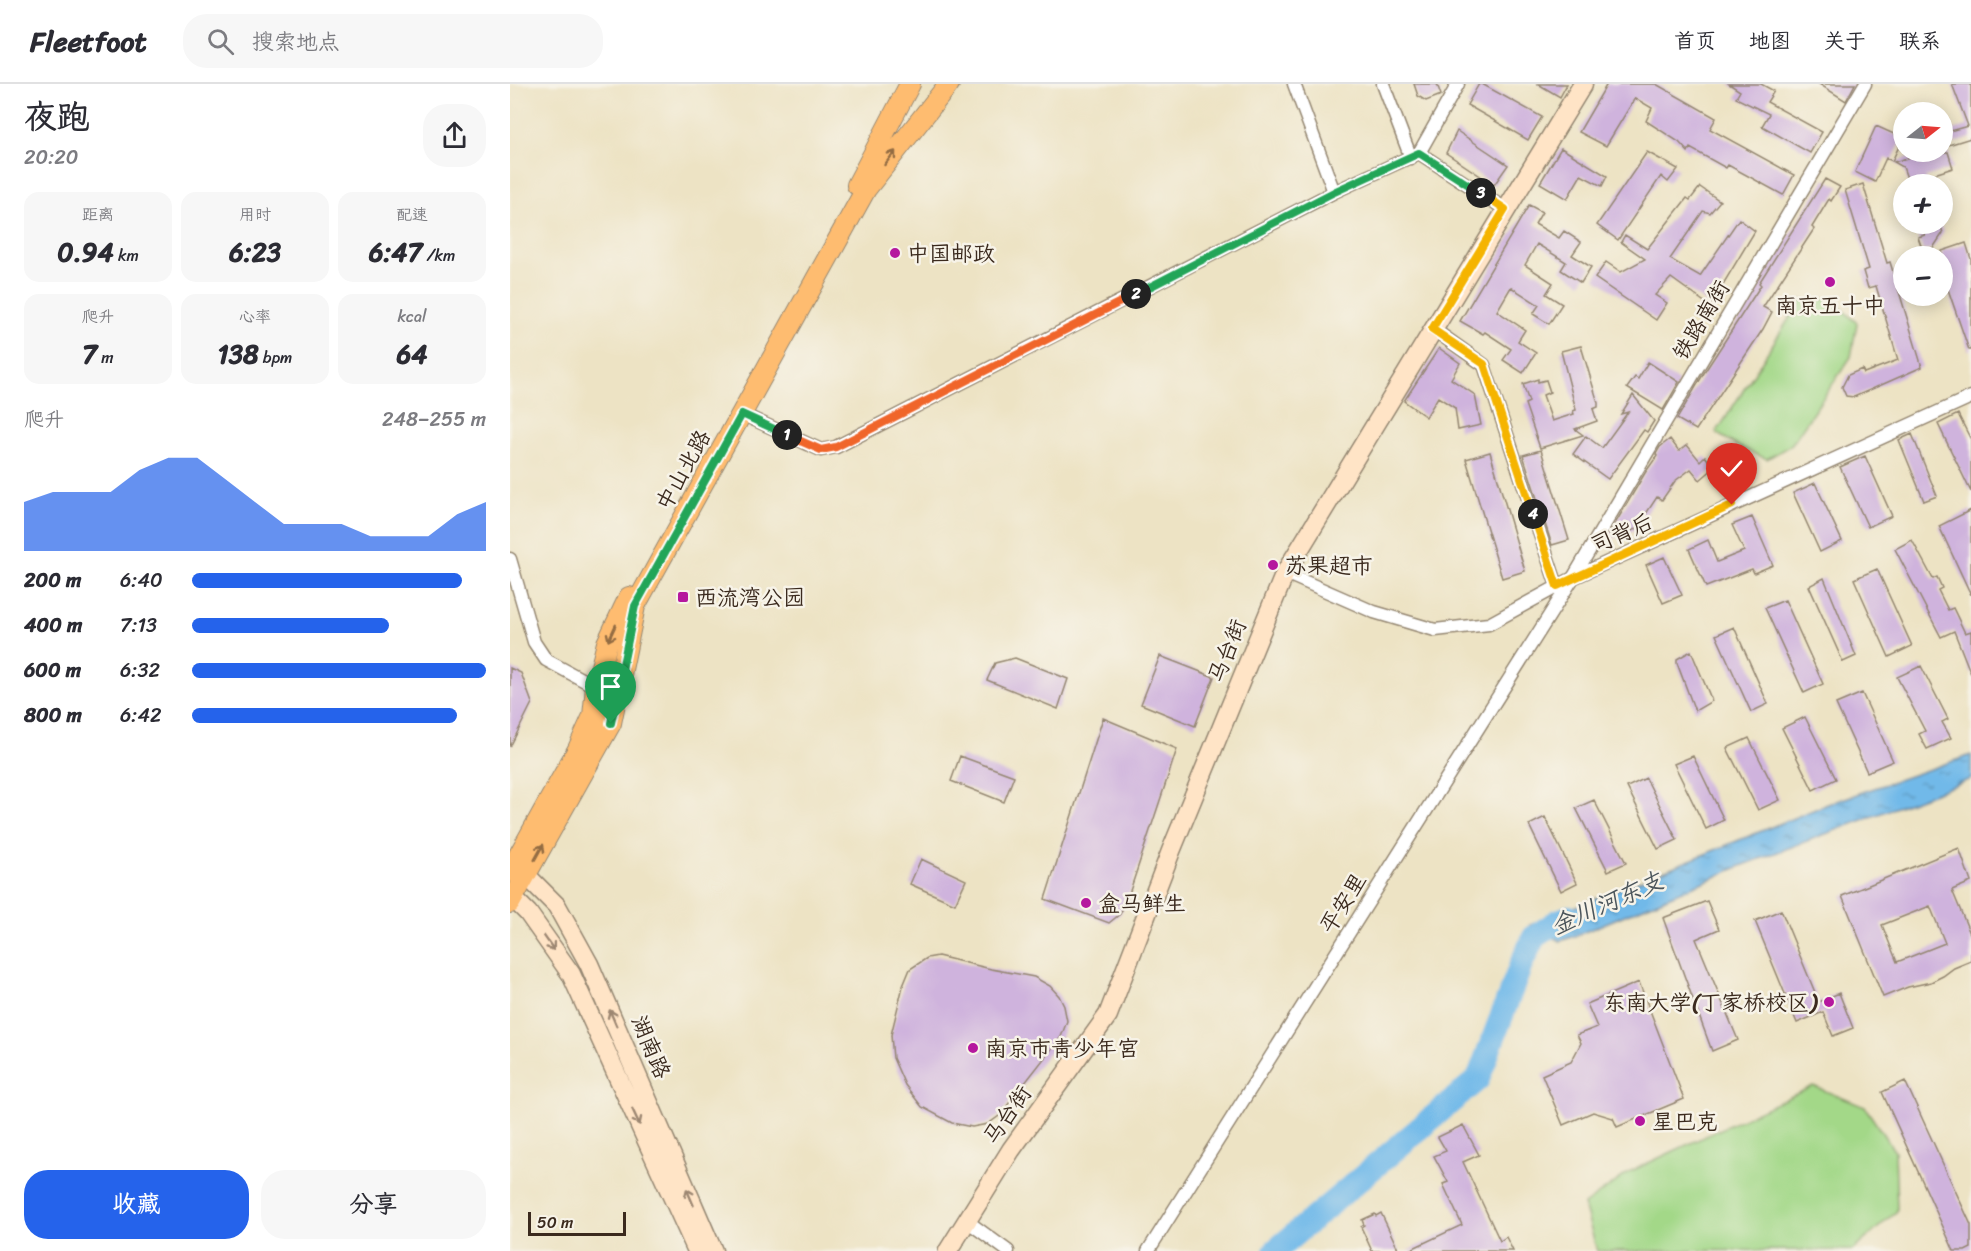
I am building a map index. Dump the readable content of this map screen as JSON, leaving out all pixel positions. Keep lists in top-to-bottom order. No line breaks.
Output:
{"streets":{"main road":["中山北路"],"street":["铁路南街","司背后","马台街","平安里","湖南路"]},"crossings":[["铁路南街","司背后"],["铁路南街","平安里"],["中山北路","湖南路"],["司背后","马台街"],["司背后","平安里"]],"water":["金川河东支"],"places":{"other":["中国邮政","南京五十中","苏果超市","盒马鲜生","东南大学(丁家桥校区)","南京市青少年宫","星巴克"],"transit":["西流湾公园"]},"scale_bar":"50 m","north":"right","page":{"header":"Fleetfoot","search":"搜索地点","nav":["首页","地图","关于","联系"],"heading":["夜跑","20:20"],"map_buttons":["+","−"],"pins":["3","2","1","4"],"stats":[["距离","0.94 km"],["用时","6:23"],["配速","6:47 /km"],["爬升","7 m"],["心率","138 bpm"],["kcal","64"]],"chart":["爬升","248–255 m"],"list":[{"name":"200 m","note":"6:40"},{"name":"400 m","note":"7:13"},{"name":"600 m","note":"6:32"},{"name":"800 m","note":"6:42"}],"buttons":["收藏","分享"],"scale":"50 m"}}
